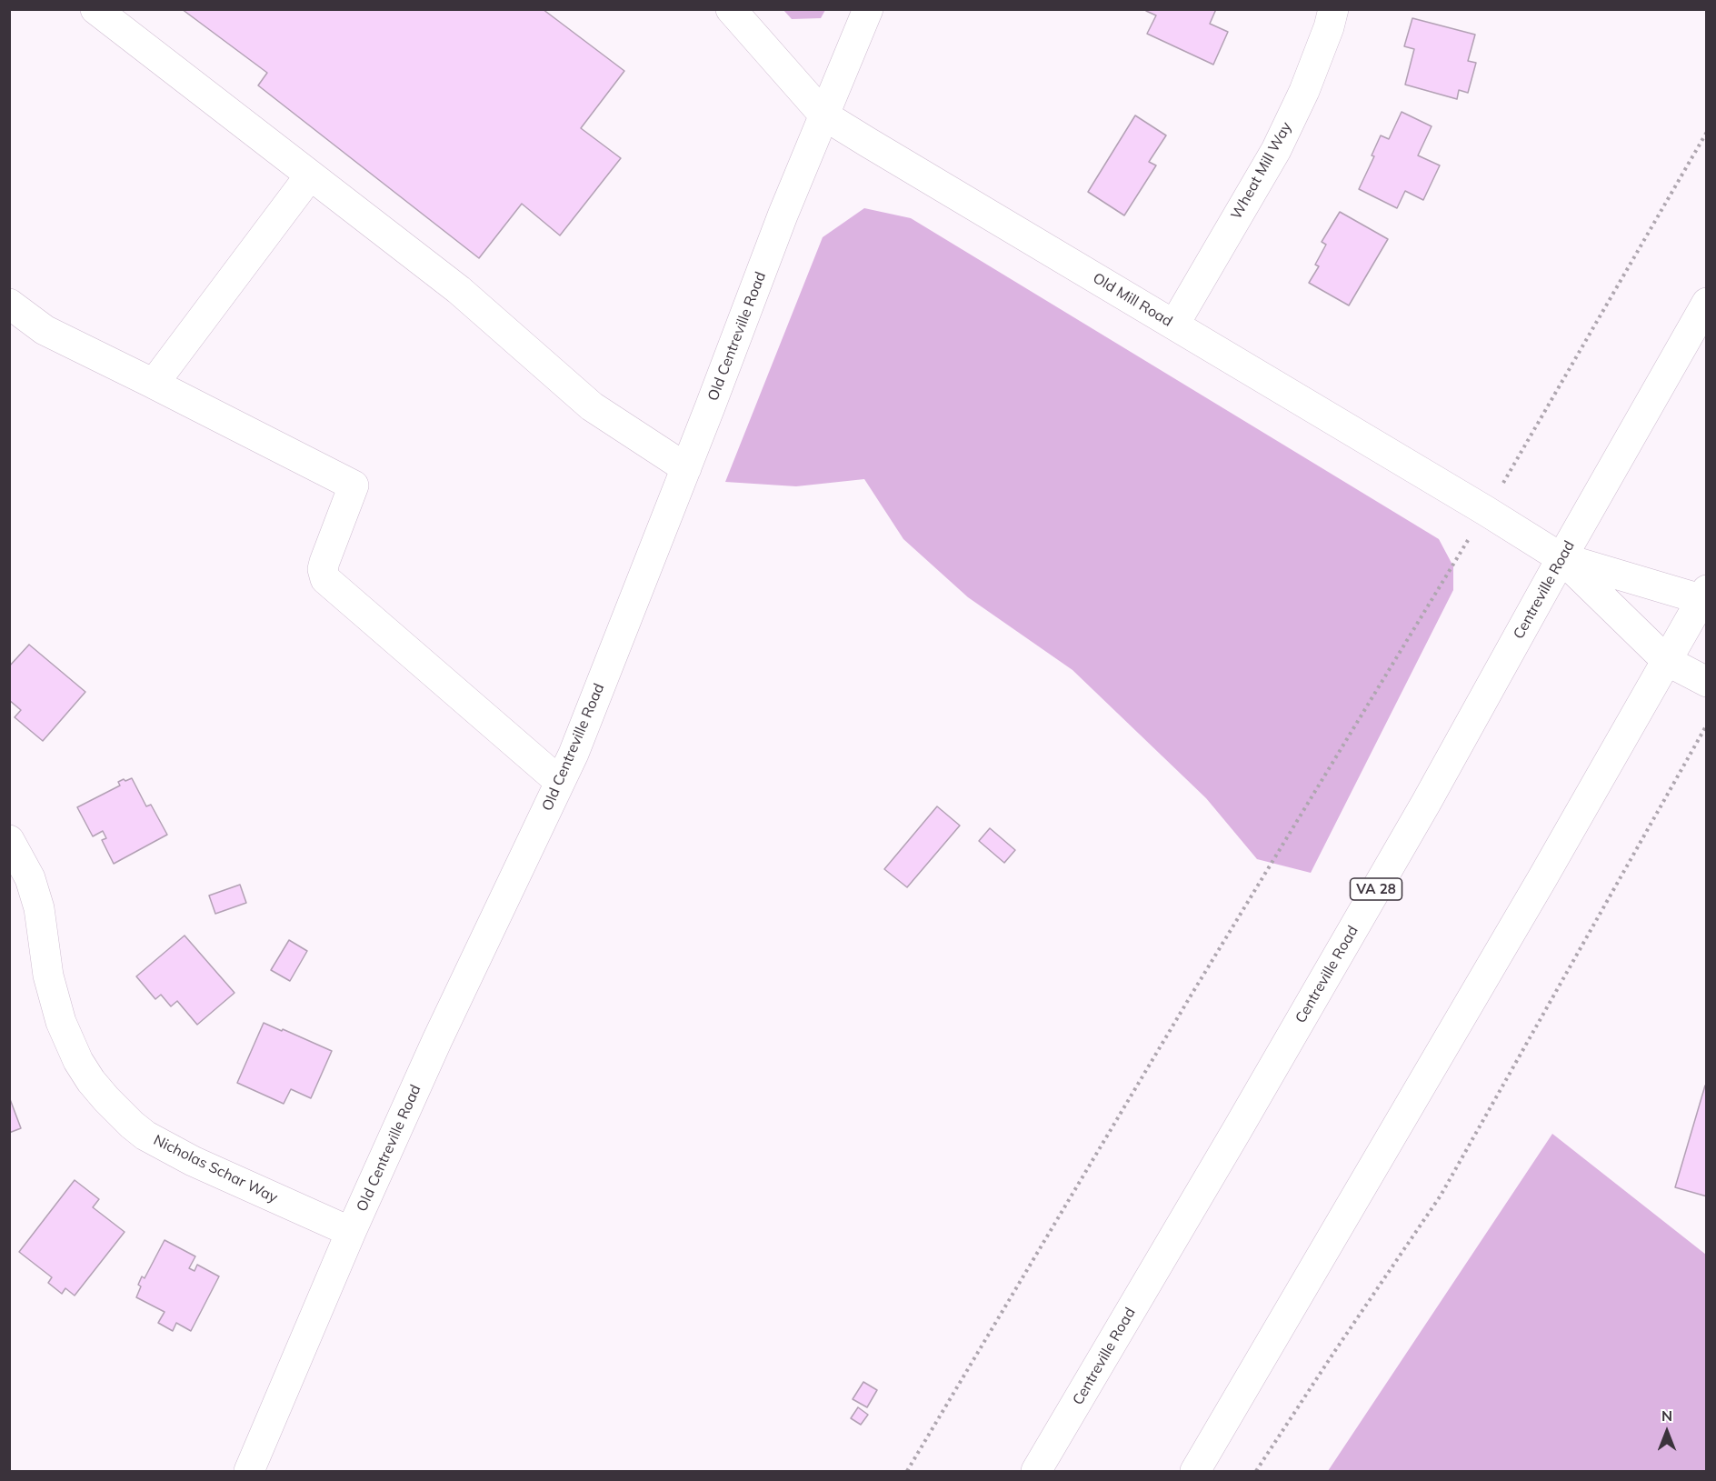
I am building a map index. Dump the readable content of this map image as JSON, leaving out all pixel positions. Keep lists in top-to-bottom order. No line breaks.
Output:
{"streets":{"main road":["Wheat Mill Way","Old Mill Road","Old Centreville Road","Centreville Road","VA 28","Nicholas Schar Way"]},"crossings":[["Wheat Mill Way","Old Mill Road"],["Old Mill Road","Old Centreville Road"],["Old Mill Road","Centreville Road"],["Old Centreville Road","Nicholas Schar Way"]],"north":"top"}
